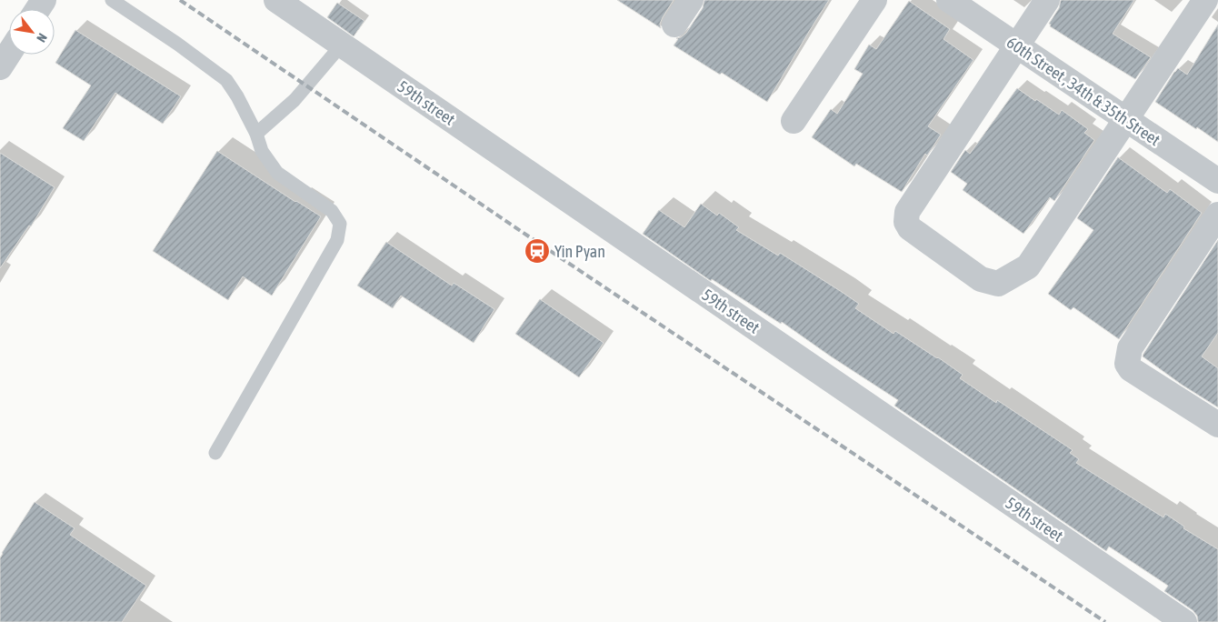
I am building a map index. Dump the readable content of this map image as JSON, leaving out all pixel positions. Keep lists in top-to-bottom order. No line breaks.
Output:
{"streets":{"street":["60th Street , 34th & 35th Street","59th street"]},"places":{"station":["Yin Pyan"]},"north":"bottom right"}
